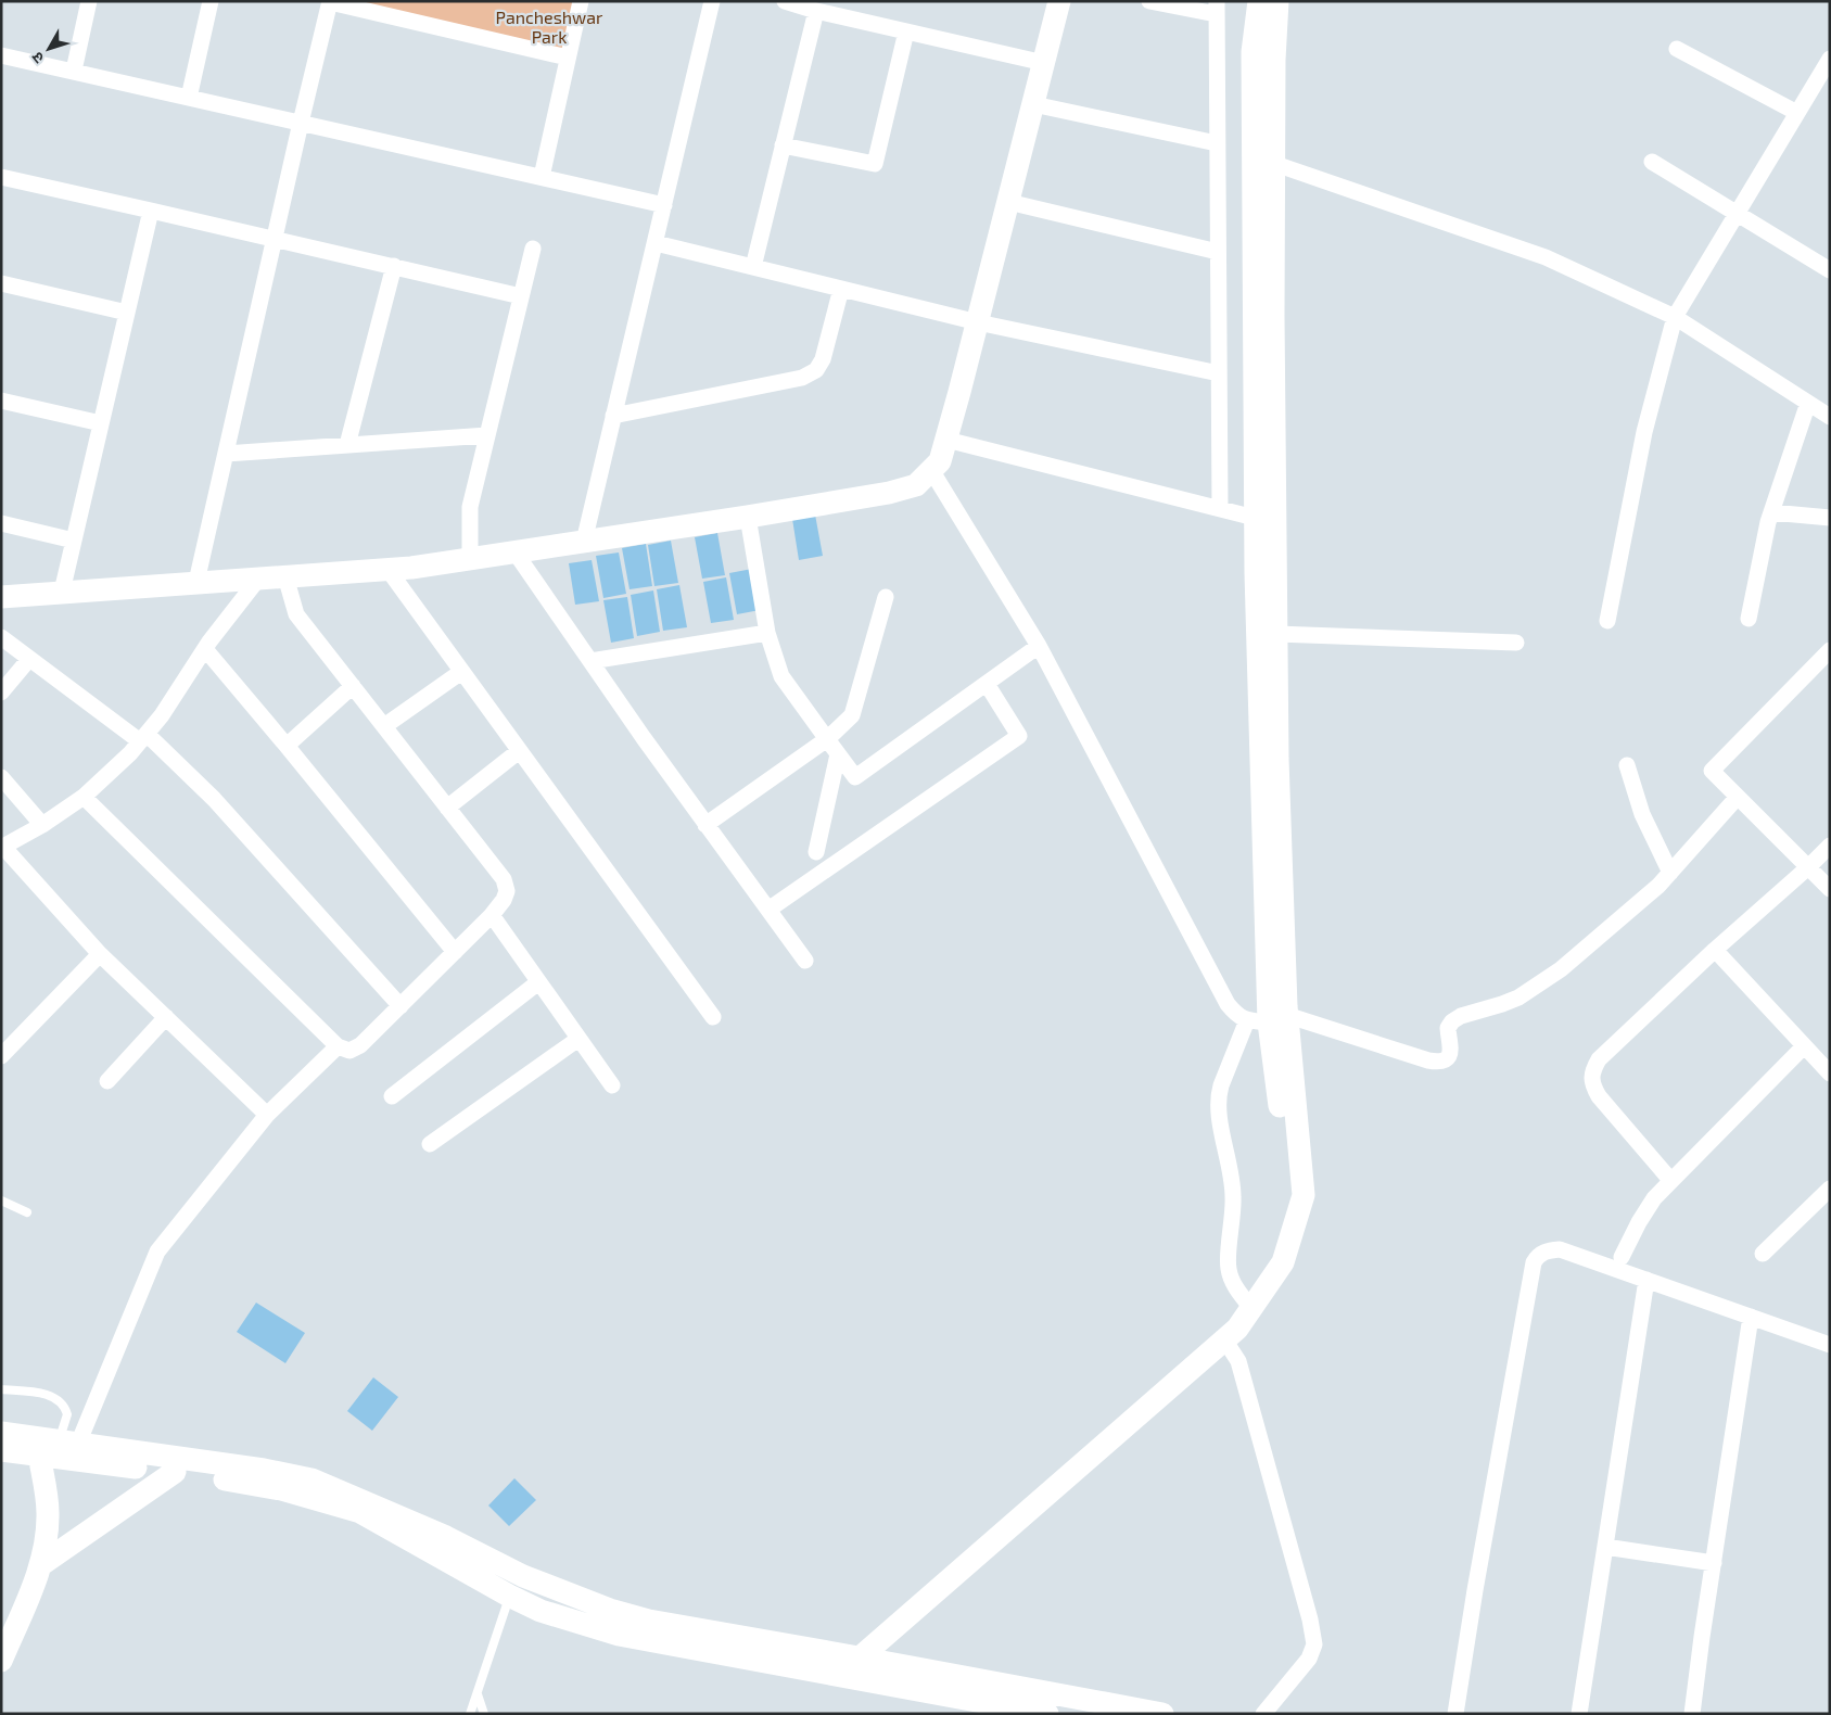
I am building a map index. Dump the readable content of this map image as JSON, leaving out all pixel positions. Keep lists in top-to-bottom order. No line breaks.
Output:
{"parks":["Pancheshwar Park"],"north":"bottom left"}
